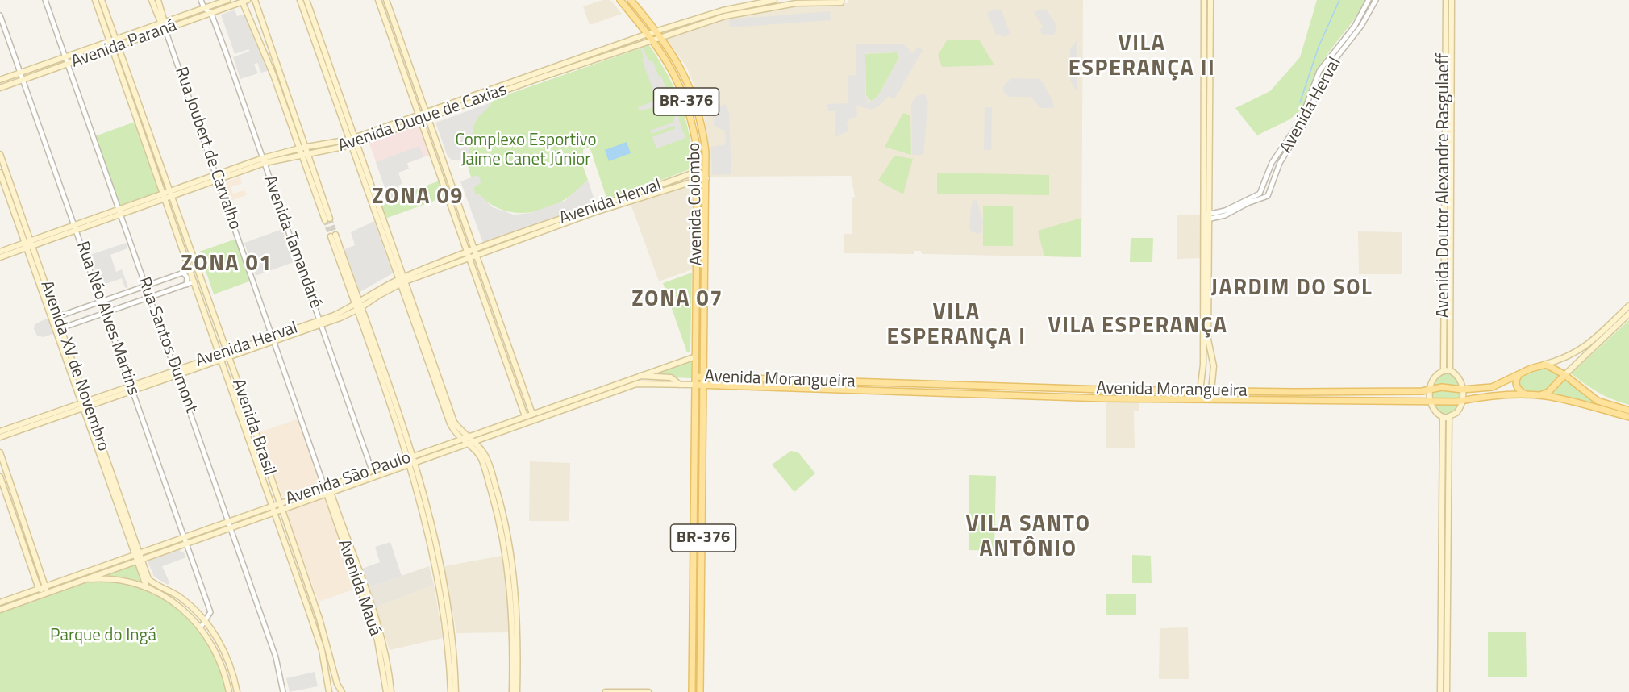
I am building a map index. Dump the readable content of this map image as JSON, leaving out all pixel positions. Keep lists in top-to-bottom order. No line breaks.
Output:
{"streets":{"main road":["Avenida Paraná","BR-376","Avenida Herval","Avenida Duque de Caxias","Avenida Doutor Alexandre Rasgulaeff","Avenida Colombo","Avenida XV de Novembro","Avenida Morangueira","Avenida Brasil","Avenida São Paulo","Avenida Mauá"],"street":["Rua Joubert de Carvalho","Avenida Tamandaré","Rua Néo Alves Martins","Rua Santos Dumont"]},"crossings":[["Avenida Paraná","Rua Joubert de Carvalho"],["Avenida Paraná","Avenida Tamandaré"],["Avenida Paraná","Rua Néo Alves Martins"],["Avenida Paraná","Rua Santos Dumont"],["Avenida Paraná","Avenida Brasil"],["Avenida Herval","Rua Joubert de Carvalho"],["Avenida Herval","Avenida Colombo"],["Avenida Herval","Avenida Tamandaré"],["Avenida Herval","Rua Néo Alves Martins"],["Avenida Herval","Rua Santos Dumont"],["Avenida Herval","Avenida XV de Novembro"],["Avenida Herval","Avenida Brasil"],["Avenida Duque de Caxias","Rua Joubert de Carvalho"],["Avenida Duque de Caxias","Avenida Colombo"],["Avenida Duque de Caxias","Avenida Tamandaré"],["Avenida Duque de Caxias","Rua Néo Alves Martins"],["Avenida Duque de Caxias","Rua Santos Dumont"],["Avenida Duque de Caxias","Avenida XV de Novembro"],["Avenida Duque de Caxias","Avenida Brasil"],["Rua Joubert de Carvalho","Avenida São Paulo"],["Rua Joubert de Carvalho","Avenida Mauá"],["Avenida Colombo","Avenida Morangueira"],["Avenida Colombo","Avenida São Paulo"],["Avenida Tamandaré","Avenida São Paulo"],["Rua Néo Alves Martins","Avenida XV de Novembro"],["Rua Néo Alves Martins","Avenida São Paulo"],["Rua Santos Dumont","Avenida São Paulo"],["Avenida XV de Novembro","Avenida São Paulo"],["Avenida Morangueira","Avenida São Paulo"],["Avenida Brasil","Avenida São Paulo"],["Avenida São Paulo","Avenida Mauá"]],"districts":["VILA ESPERANÇA II","ZONA 09","ZONA 01","JARDIM DO SOL","ZONA 07","VILA ESPERANÇA I","VILA ESPERANÇA","VILA SANTO ANTÔNIO"],"parks":["Complexo Esportivo Jaime Canet Júnior","Parque do Ingá"]}
